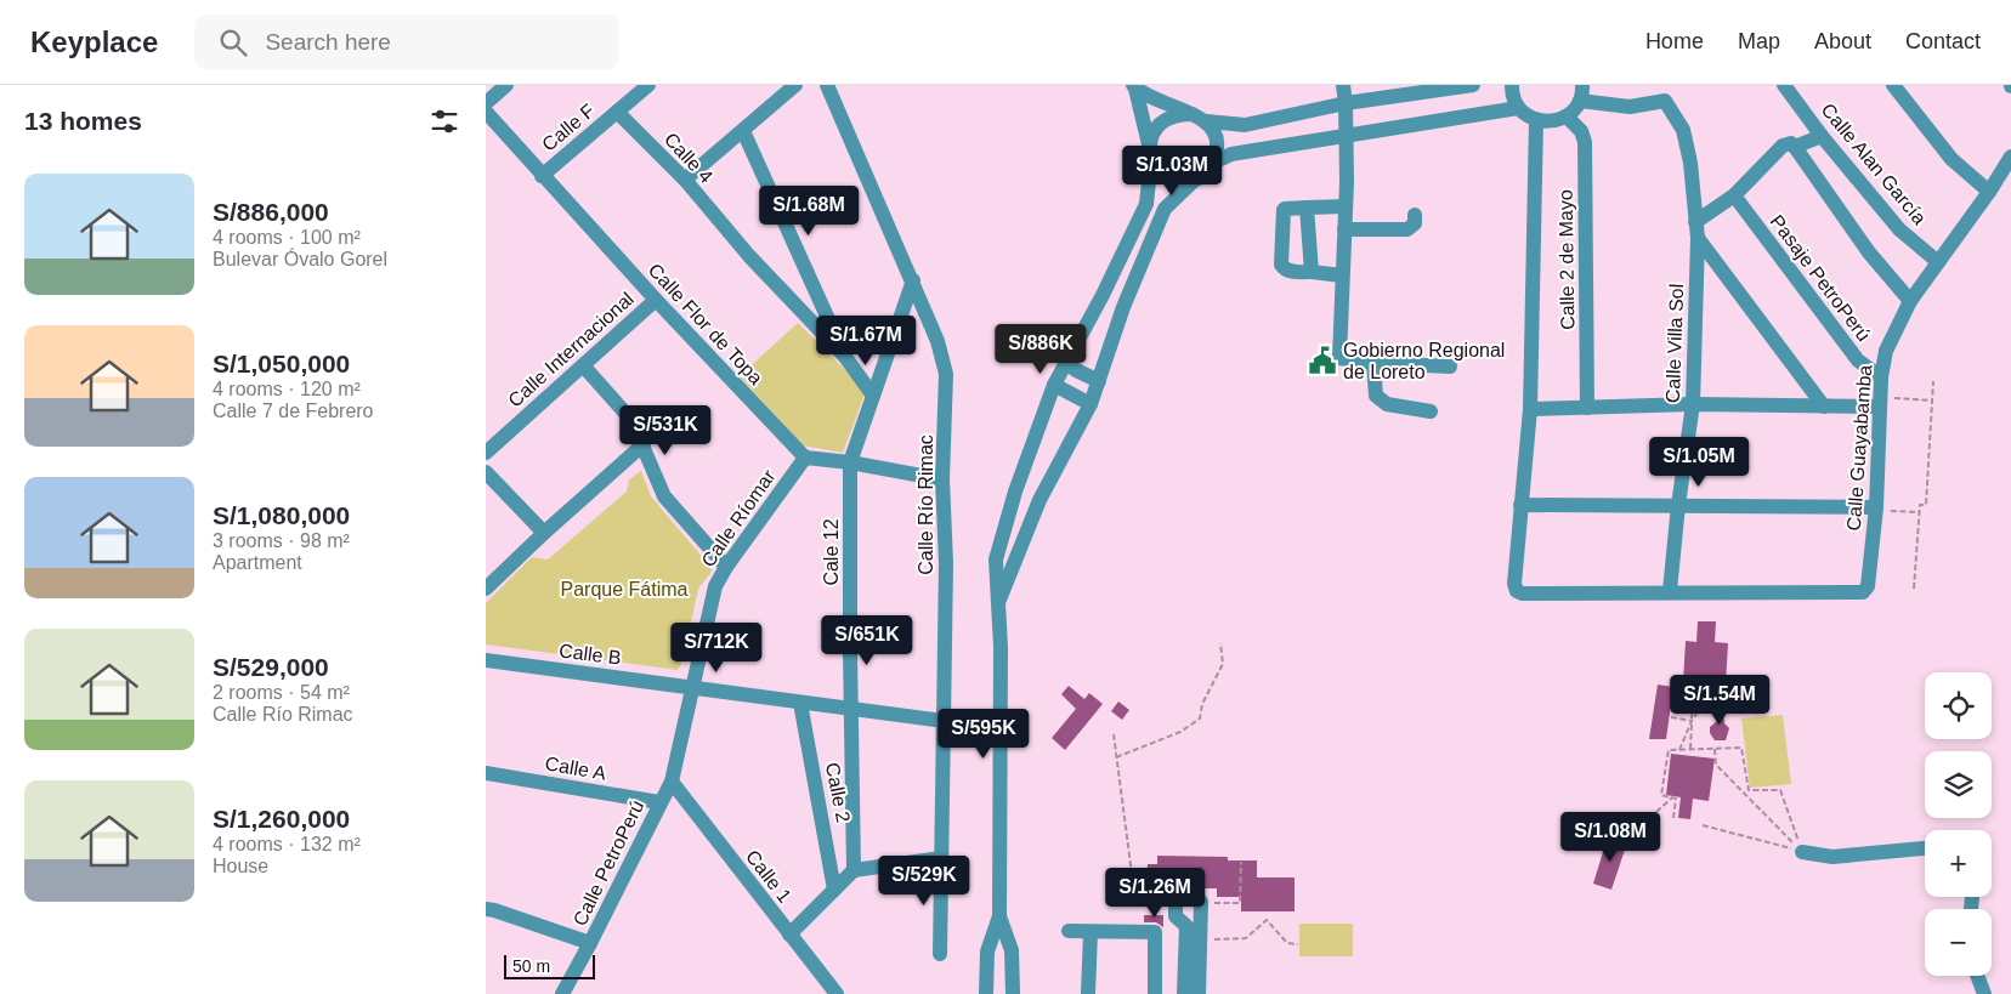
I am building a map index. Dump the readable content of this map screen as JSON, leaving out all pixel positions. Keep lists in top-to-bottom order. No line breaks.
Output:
{"streets":{"street":["Calle F","Calle 4","Calle Alan García","Calle 2 de Mayo","Pasaje PetroPerú","Calle Flor de Topa","Calle Villa Sol","Calle Internacional","Calle Guayabamba","Calle Río Rimac","Calle Ríomar","Cale 12","Calle B","Calle A","Calle 2","Calle PetroPerú","Calle 1"]},"crossings":[["Calle F","Calle 4"],["Calle F","Calle Flor de Topa"],["Calle 4","Cale 12"],["Calle Alan García","Calle Guayabamba"],["Pasaje PetroPerú","Calle Guayabamba"],["Calle Flor de Topa","Calle Internacional"],["Calle Flor de Topa","Calle Ríomar"],["Calle Villa Sol","Calle Guayabamba"],["Calle Río Rimac","Cale 12"],["Calle Río Rimac","Calle B"],["Calle Ríomar","Calle B"],["Calle Ríomar","Calle PetroPerú"],["Calle Ríomar","Calle 1"],["Cale 12","Calle B"],["Calle B","Calle 2"],["Calle A","Calle PetroPerú"],["Calle PetroPerú","Calle 1"]],"parks":["Parque Fátima"],"places":{"public building":["Gobierno Regional de Loreto"]},"scale_bar":"50 m","page":{"header":"Keyplace","search":"Search here","nav":["Home","Map","About","Contact"],"heading":"13 homes","price":["S/1.03M","S/1.68M","S/1.67M","S/886K","S/531K","S/1.05M","S/651K","S/712K","S/1.54M","S/595K","S/1.08M","S/529K","S/1.26M"],"list":[{"name":"S/886,000","note":"4 rooms · 100 m² · Bulevar Óvalo Gorel"},{"name":"S/1,050,000","note":"4 rooms · 120 m² · Calle 7 de Febrero"},{"name":"S/1,080,000","note":"3 rooms · 98 m² · Apartment"},{"name":"S/529,000","note":"2 rooms · 54 m² · Calle Río Rimac"},{"name":"S/1,260,000","note":"4 rooms · 132 m² · House"}],"map_buttons":["+","−"],"scale":"50 m"}}
